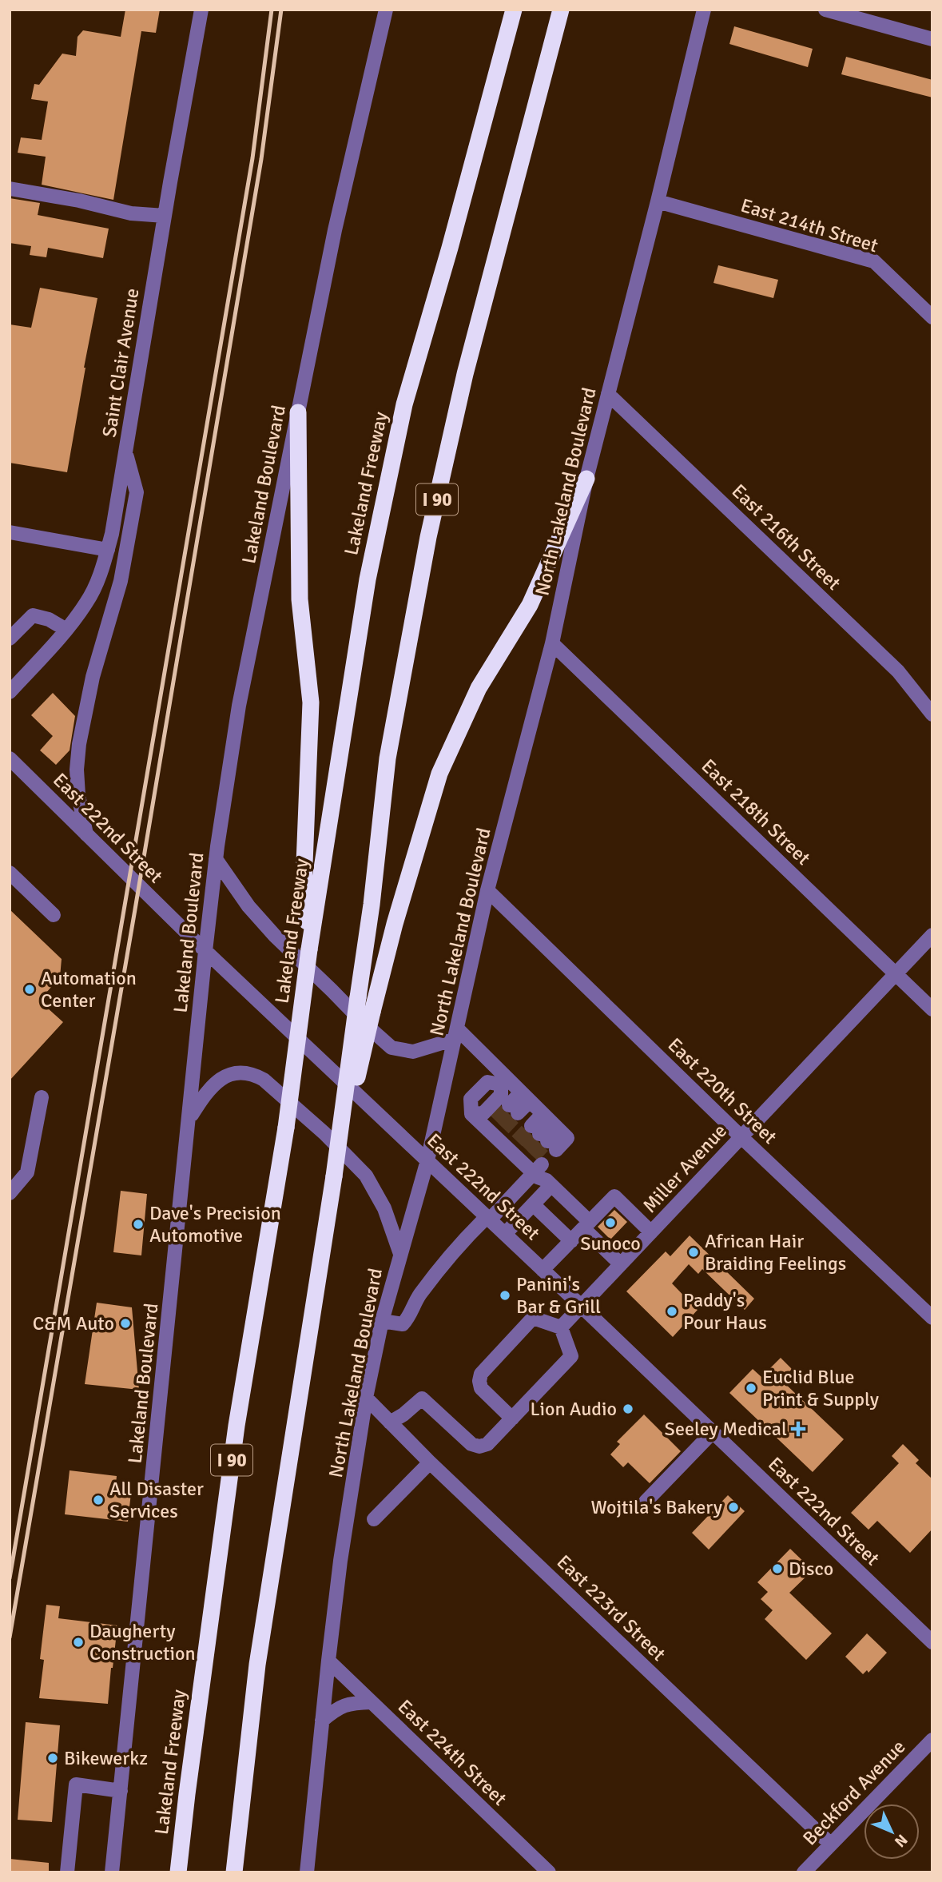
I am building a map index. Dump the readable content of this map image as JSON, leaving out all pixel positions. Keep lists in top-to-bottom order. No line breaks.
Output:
{"streets":{"highway":["Lakeland Freeway","I 90"],"street":["East 214th Street","Saint Clair Avenue","Lakeland Boulevard","North Lakeland Boulevard","East 216th Street","East 218th Street","East 222nd Street","East 220th Street","Miller Avenue","East 223rd Street","East 224th Street","Beckford Avenue"]},"crossings":[["East 214th Street","North Lakeland Boulevard"],["Lakeland Boulevard","East 222nd Street"],["North Lakeland Boulevard","East 216th Street"],["North Lakeland Boulevard","East 218th Street"],["North Lakeland Boulevard","East 222nd Street"],["North Lakeland Boulevard","East 220th Street"],["North Lakeland Boulevard","East 223rd Street"],["North Lakeland Boulevard","East 224th Street"],["East 218th Street","Miller Avenue"],["East 222nd Street","Miller Avenue"],["East 220th Street","Miller Avenue"],["East 223rd Street","Beckford Avenue"]],"places":{"other":["Automation Center","Sunoco","Dave's Precision Automotive","African Hair Braiding Feelings","Panini's Bar & Grill","Paddy's Pour Haus","C&M Auto","Euclid Blue Print & Supply","Lion Audio","All Disaster Services","Wojtila's Bakery","Disco","Daugherty Construction","Bikewerkz"],"health":["Seeley Medical"]},"north":"bottom right"}
